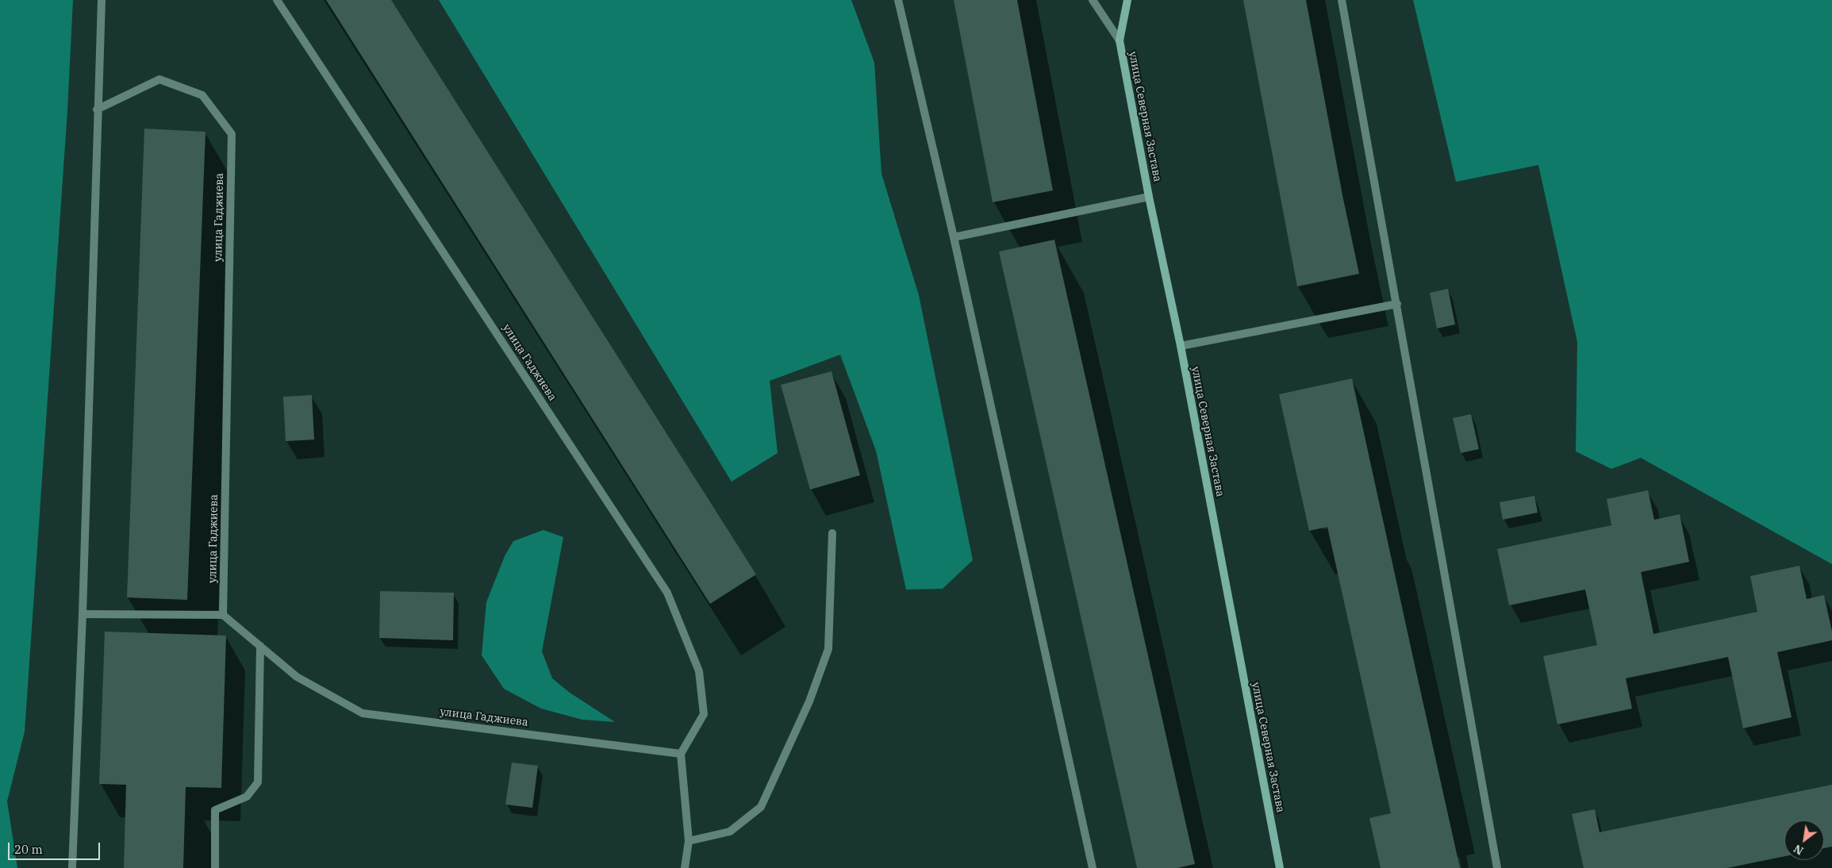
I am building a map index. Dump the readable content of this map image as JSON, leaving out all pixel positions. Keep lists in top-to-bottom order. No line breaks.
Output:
{"streets":{"street":["улица Северная Застава","улица Гаджиева"]},"scale_bar":"20 m","north":"bottom left"}
